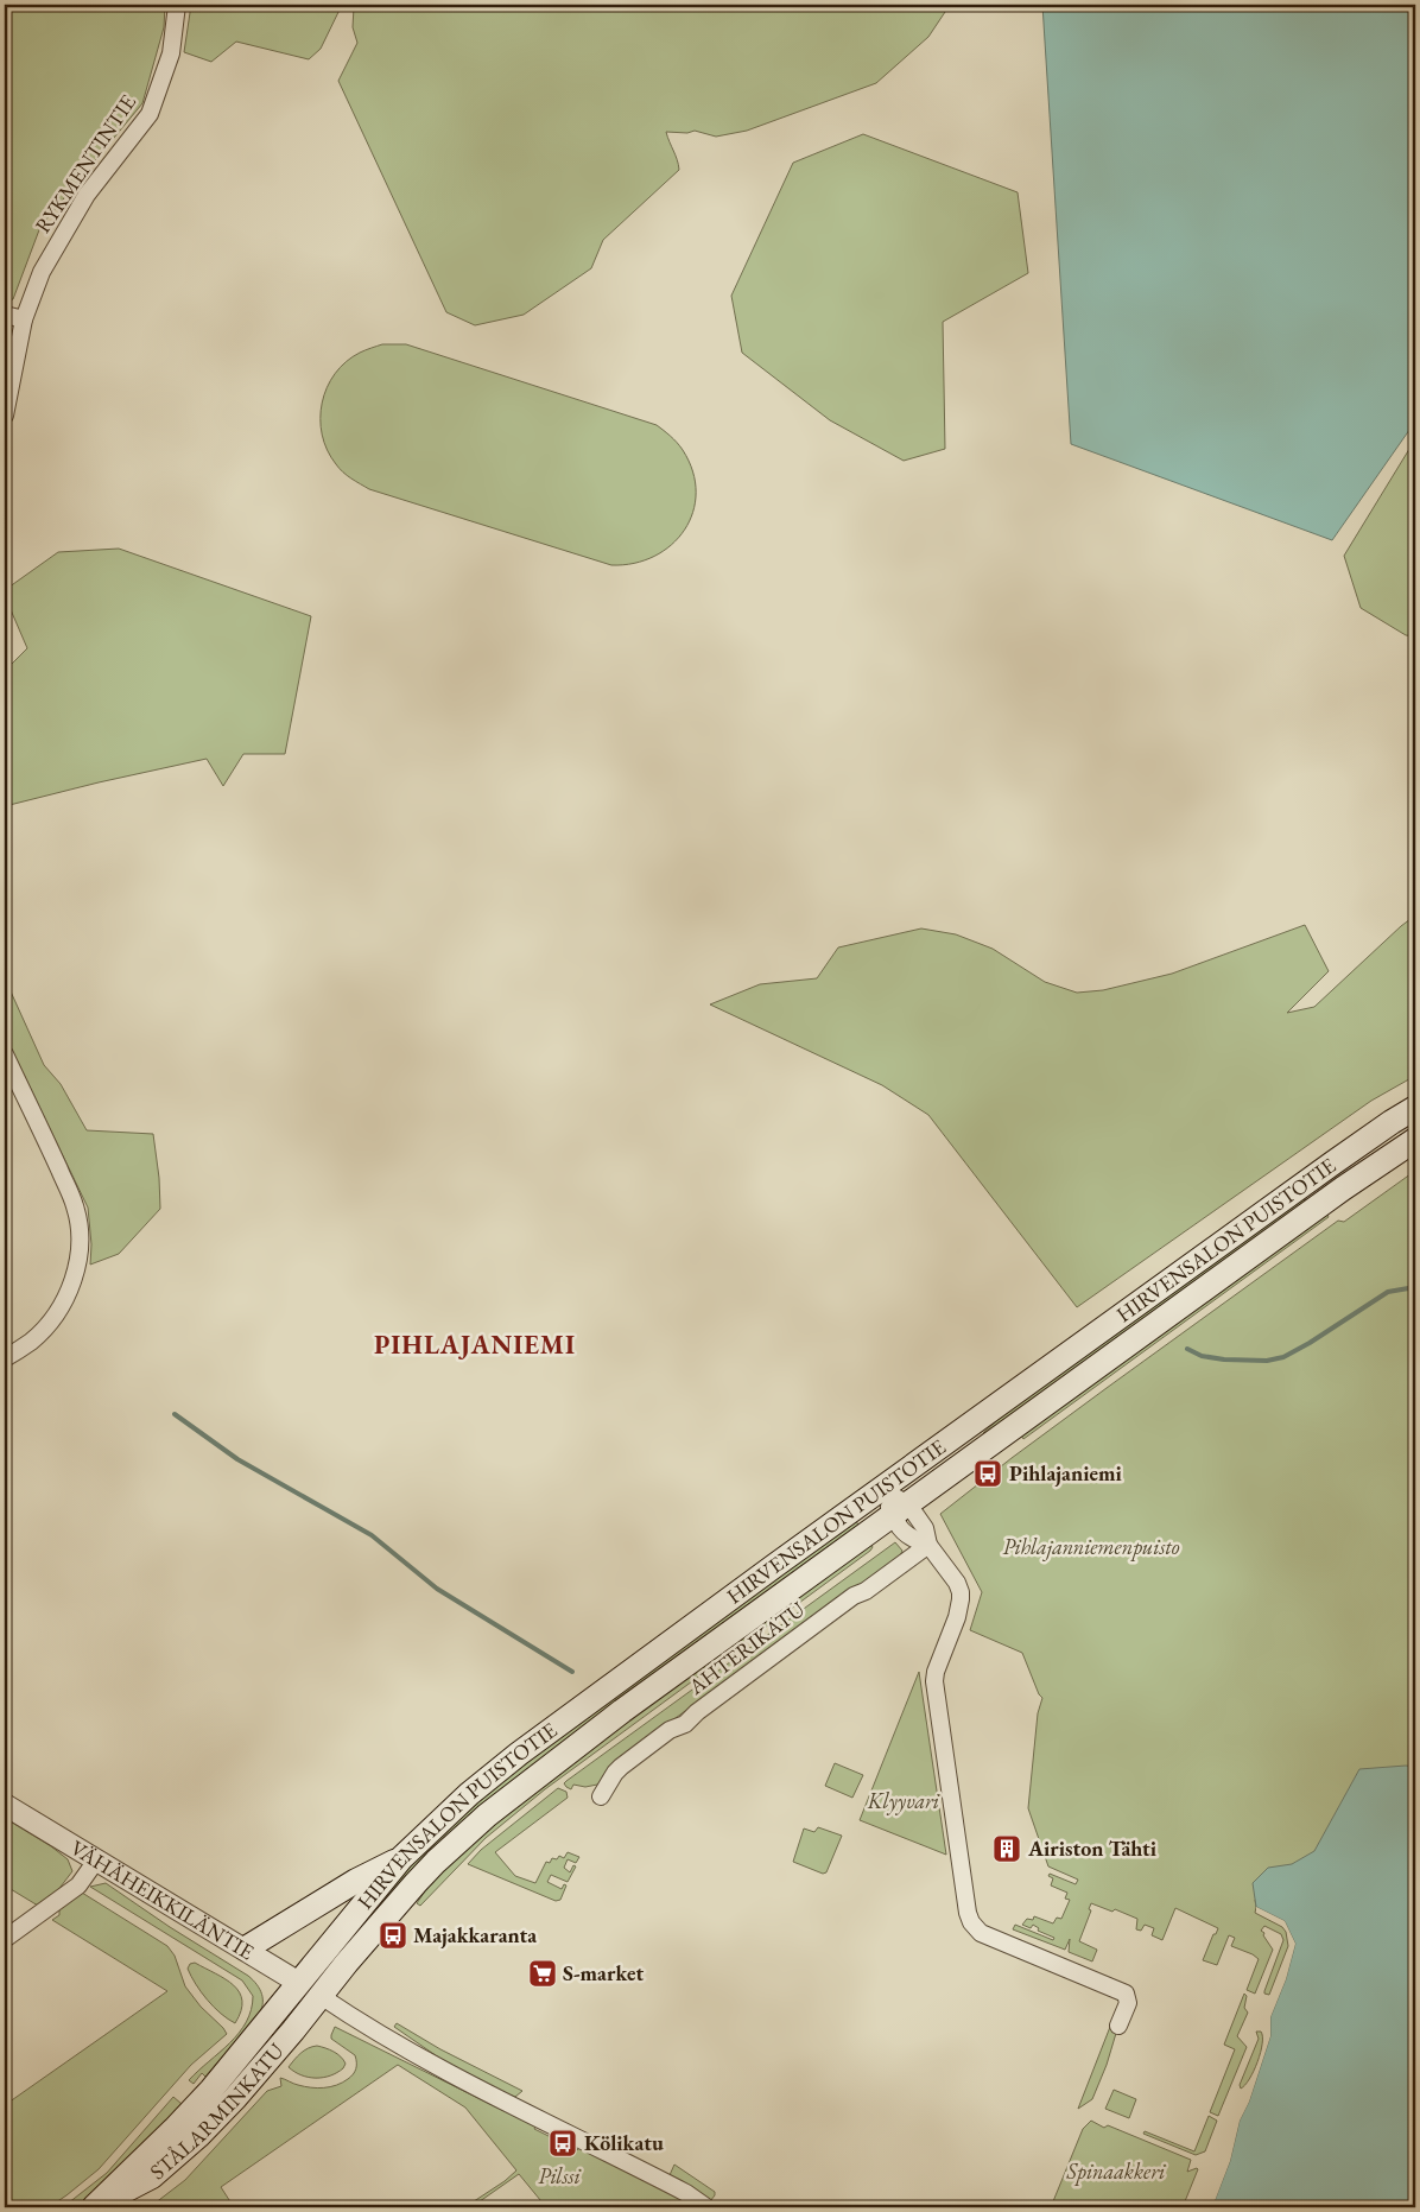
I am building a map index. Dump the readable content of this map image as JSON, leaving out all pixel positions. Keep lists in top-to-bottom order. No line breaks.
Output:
{"streets":{"main road":["HIRVENSALON PUISTOTIE","VÄHÄHEIKKILÄNTIE","STÅLARMINKATU"],"street":["RYKMENTINTIE","AHTERIKATU"]},"crossings":[["HIRVENSALON PUISTOTIE","VÄHÄHEIKKILÄNTIE"],["HIRVENSALON PUISTOTIE","STÅLARMINKATU"],["VÄHÄHEIKKILÄNTIE","STÅLARMINKATU"]],"districts":["PIHLAJANIEMI"],"parks":["Pihlajanniemenpuisto","Klyyvari","Spinaakkeri","Pilssi"],"places":{"bus stop":["Pihlajaniemi","Majakkaranta","Kölikatu"],"building":["Airiston Tähti"],"supermarket":["S-market"]}}
